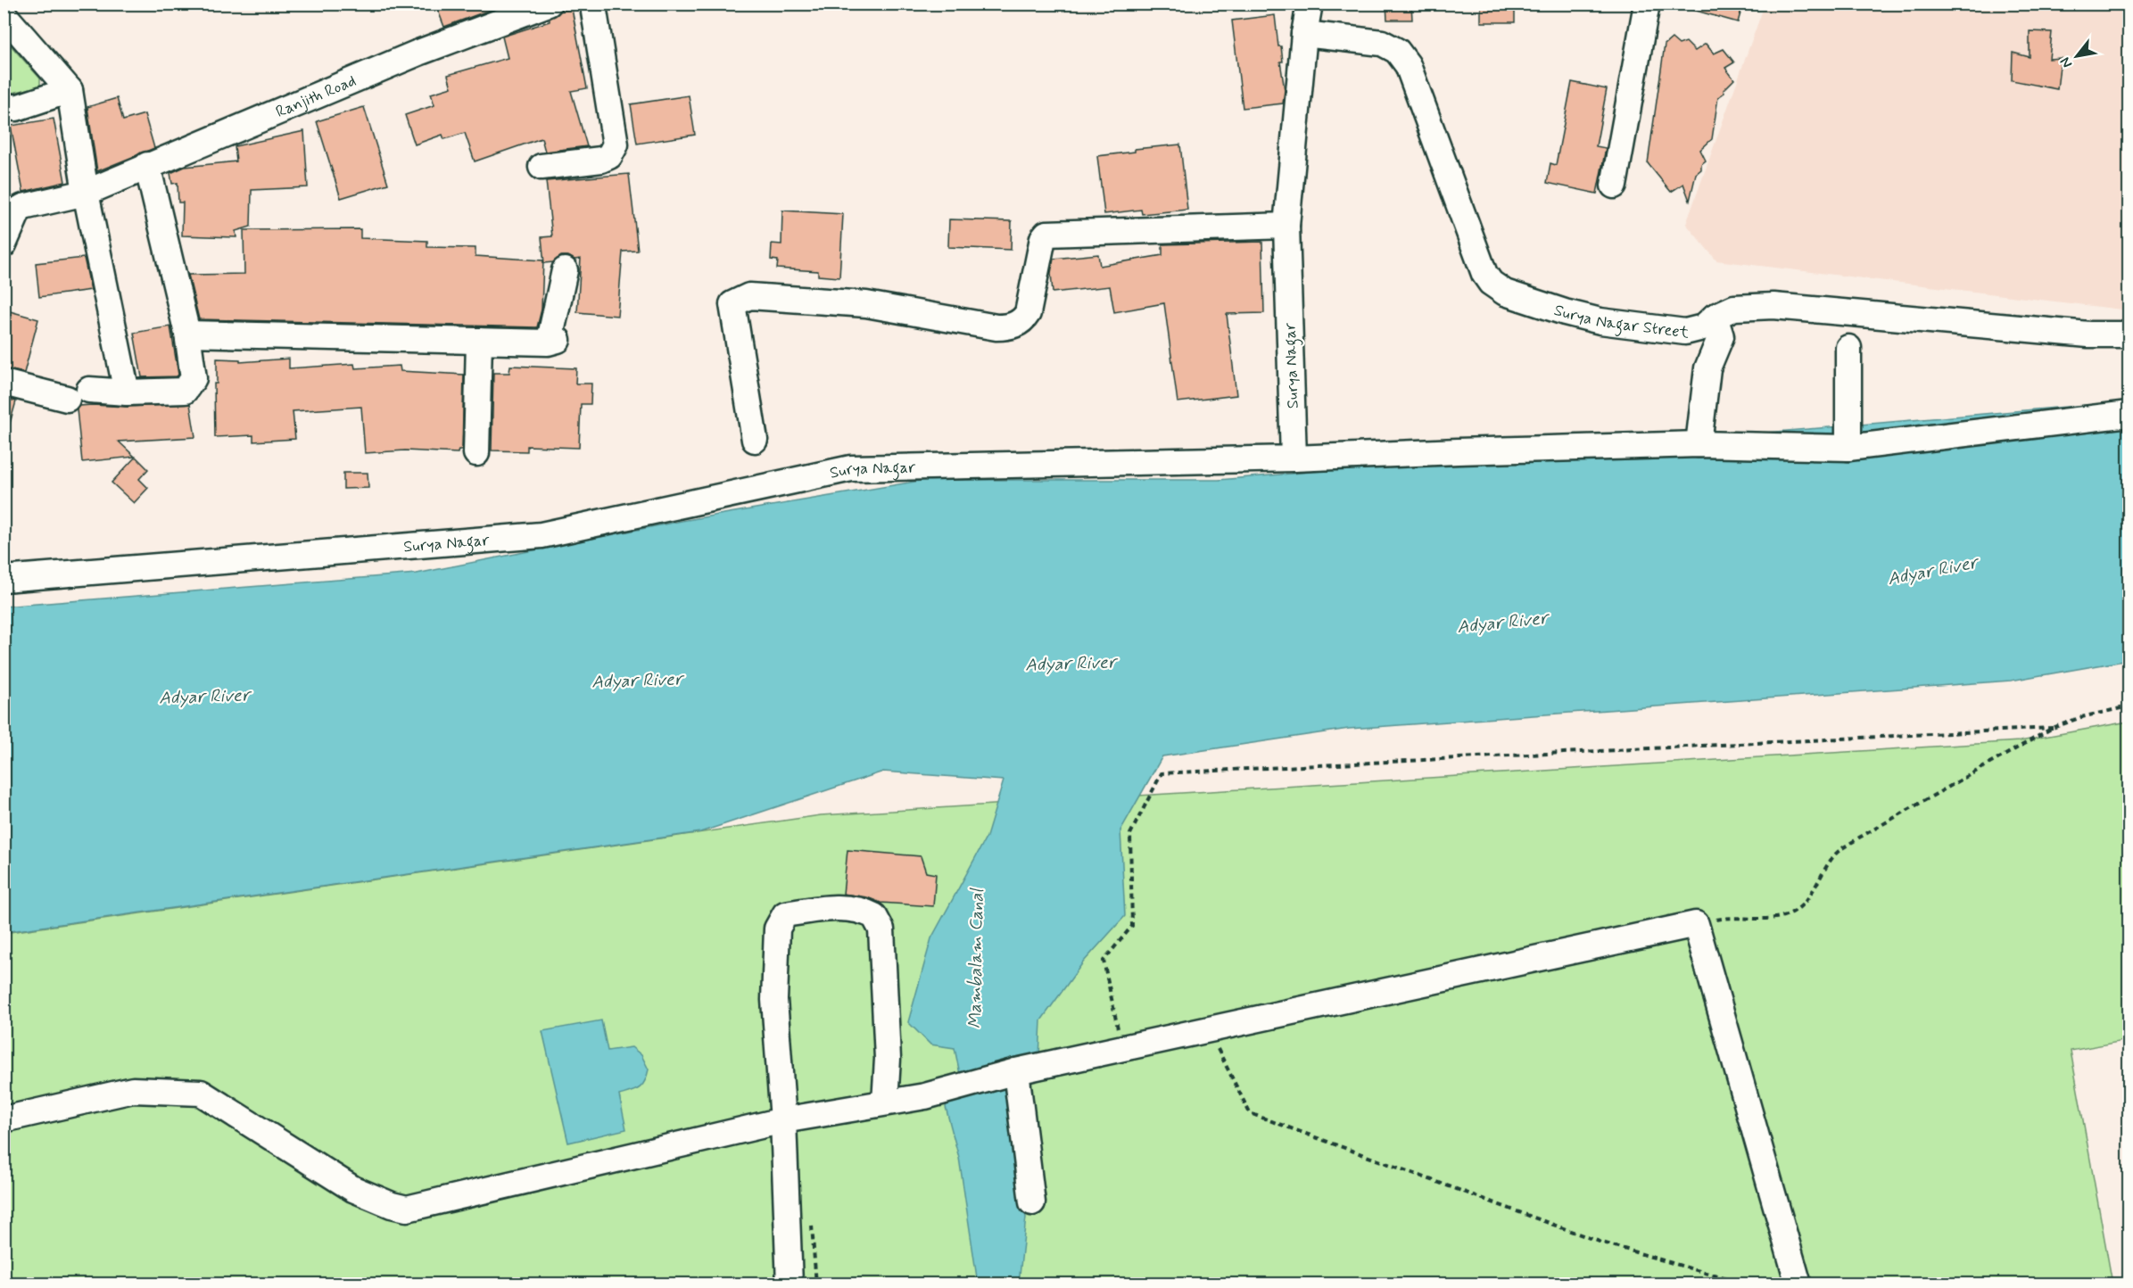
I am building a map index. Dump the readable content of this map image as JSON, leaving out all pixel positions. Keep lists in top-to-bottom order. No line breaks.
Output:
{"streets":{"street":["Ranjith Road","Surya Nagar Street","Surya Nagar"]},"crossings":[["Surya Nagar Street","Surya Nagar"]],"water":["Adyar River","Mambalam Canal"],"north":"bottom left"}
